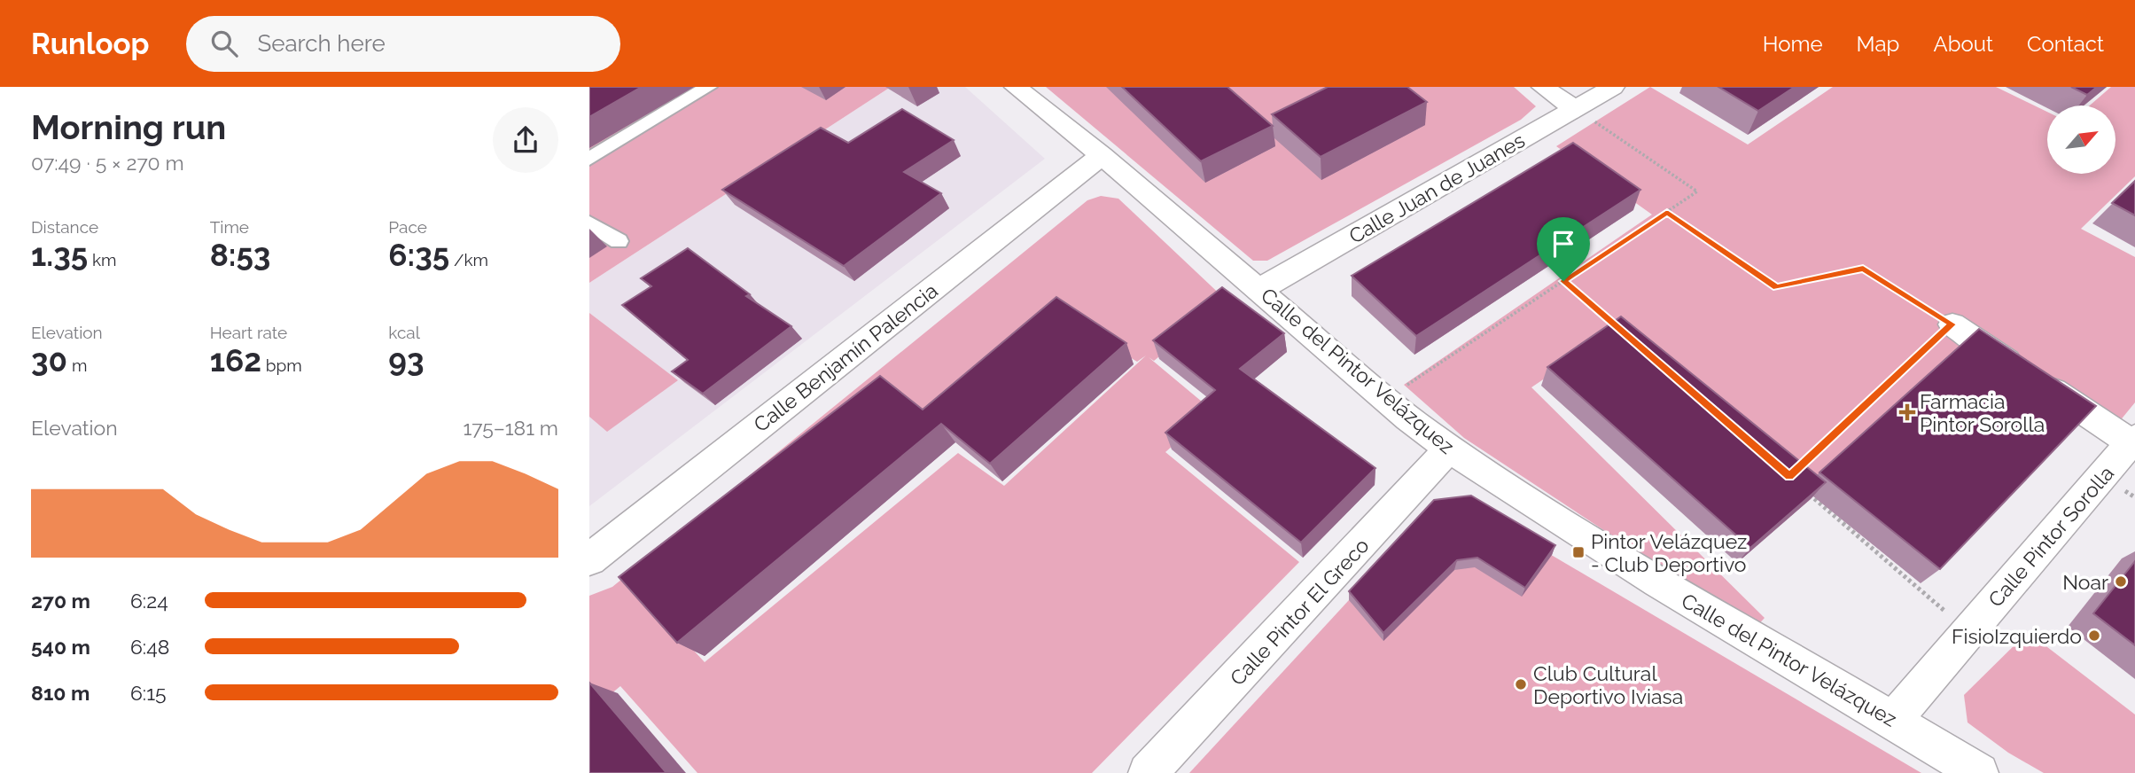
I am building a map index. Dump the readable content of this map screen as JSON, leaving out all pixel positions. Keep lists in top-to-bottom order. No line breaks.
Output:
{"streets":{"street":["Calle Juan de Juanes","Calle Benjamín Palencia","Calle del Pintor Velázquez","Calle Pintor Sorolla","Calle Pintor El Greco"]},"crossings":[["Calle Juan de Juanes","Calle del Pintor Velázquez"],["Calle Benjamín Palencia","Calle del Pintor Velázquez"],["Calle del Pintor Velázquez","Calle Pintor Sorolla"],["Calle del Pintor Velázquez","Calle Pintor El Greco"]],"places":{"health":["Farmacia Pintor Sorolla"],"transit":["Pintor Velázquez - Club Deportivo"],"other":["Noar","FisioIzquierdo","Club Cultural Deportivo Iviasa"]},"north":"top right","page":{"header":"Runloop","search":"Search here","nav":["Home","Map","About","Contact"],"heading":["Morning run","07:49 · 5 × 270 m"],"stats":[["Distance","1.35 km"],["Time","8:53"],["Pace","6:35 /km"],["Elevation","30 m"],["Heart rate","162 bpm"],["kcal","93"]],"chart":["Elevation","175–181 m"],"list":[{"name":"270 m","note":"6:24"},{"name":"540 m","note":"6:48"},{"name":"810 m","note":"6:15"}]}}
